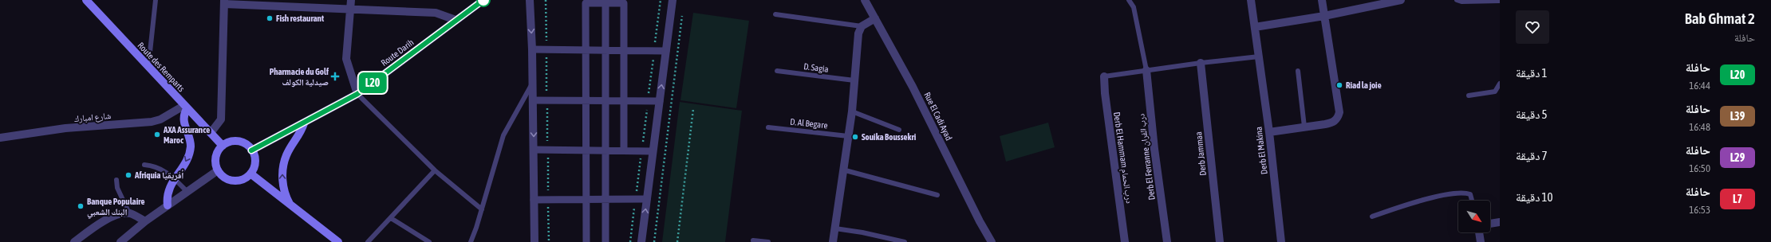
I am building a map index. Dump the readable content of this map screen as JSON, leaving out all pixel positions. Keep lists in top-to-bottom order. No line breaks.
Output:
{"streets":{"main road":["Route des Remparts"],"street":["Route Darih","Rue El Cadi Ayad","شارع امبارك","Derb El Makina","Derb Jammaa","Derb El Ferranne درب الفران","Derb El Hammam درب الحمام"],"lane":["D. Sagia","D. Al Begare"]},"crossings":[["Route Darih","Route des Remparts"],["Route des Remparts","شارع امبارك"]],"places":{"other":["Fish restaurant","Riad la joie","AXA Assurance Maroc","Souika Boussekri","Afriquia أفريقيا","Banque Populaire البنك الشعبي"],"health":["Pharmacie du Golf صيدلية الكولف"]},"lines":["bus line L20"],"north":"bottom right","page":{"heading":["Bab Ghmat 2","حافلة"],"on_map":"L20","list":[{"mark":"L20","name":"حافلة","note":"16:44","value":"1 دقيقة"},{"mark":"L39","name":"حافلة","note":"16:48","value":"5 دقيقة"},{"mark":"L29","name":"حافلة","note":"16:50","value":"7 دقيقة"},{"mark":"L7","name":"حافلة","note":"16:53","value":"10 دقيقة"}]}}
